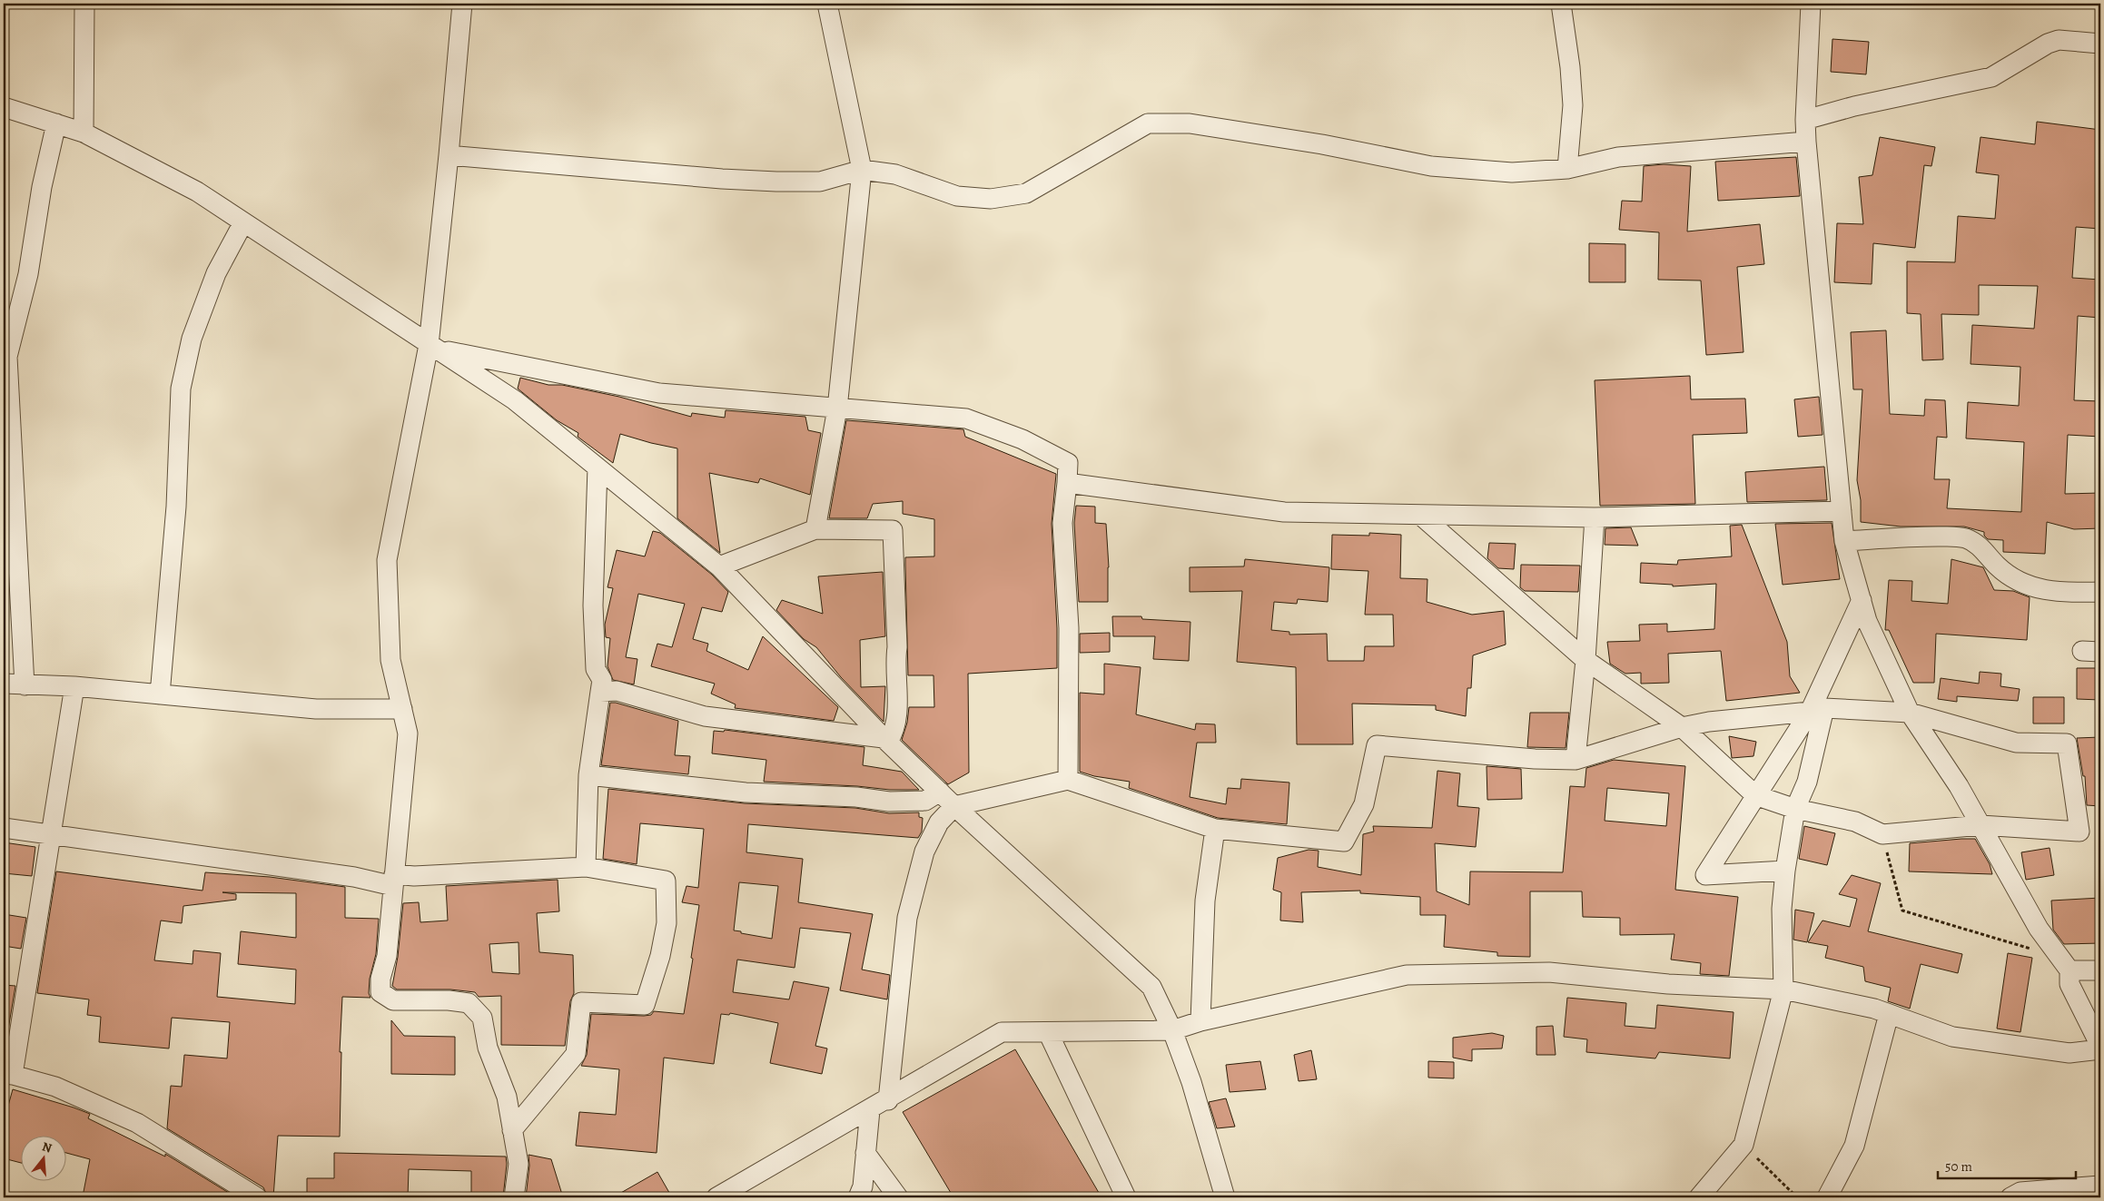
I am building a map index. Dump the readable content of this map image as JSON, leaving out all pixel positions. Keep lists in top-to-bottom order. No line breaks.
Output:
{"scale_bar":"50 m","north":"top"}
